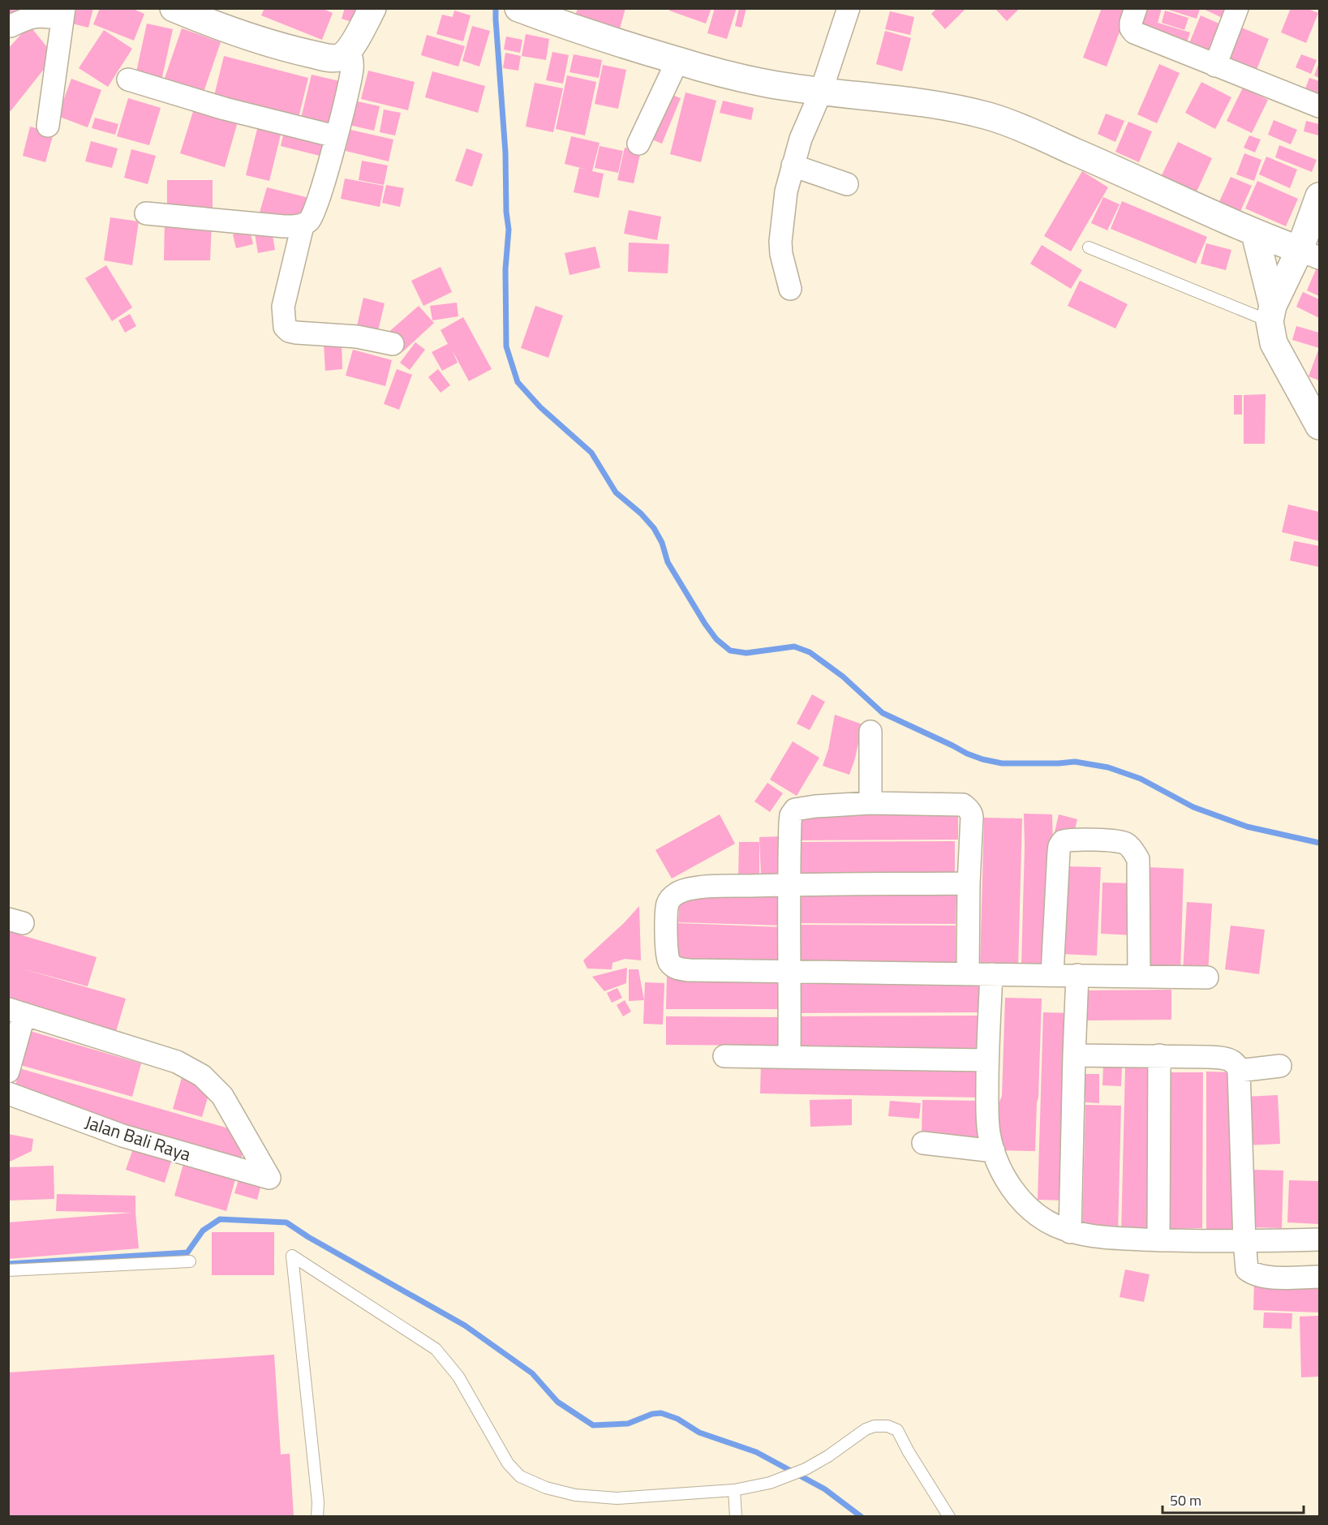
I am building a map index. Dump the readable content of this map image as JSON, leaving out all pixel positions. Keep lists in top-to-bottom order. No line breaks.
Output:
{"streets":{"street":["Jalan Bali Raya"]},"scale_bar":"50 m"}
